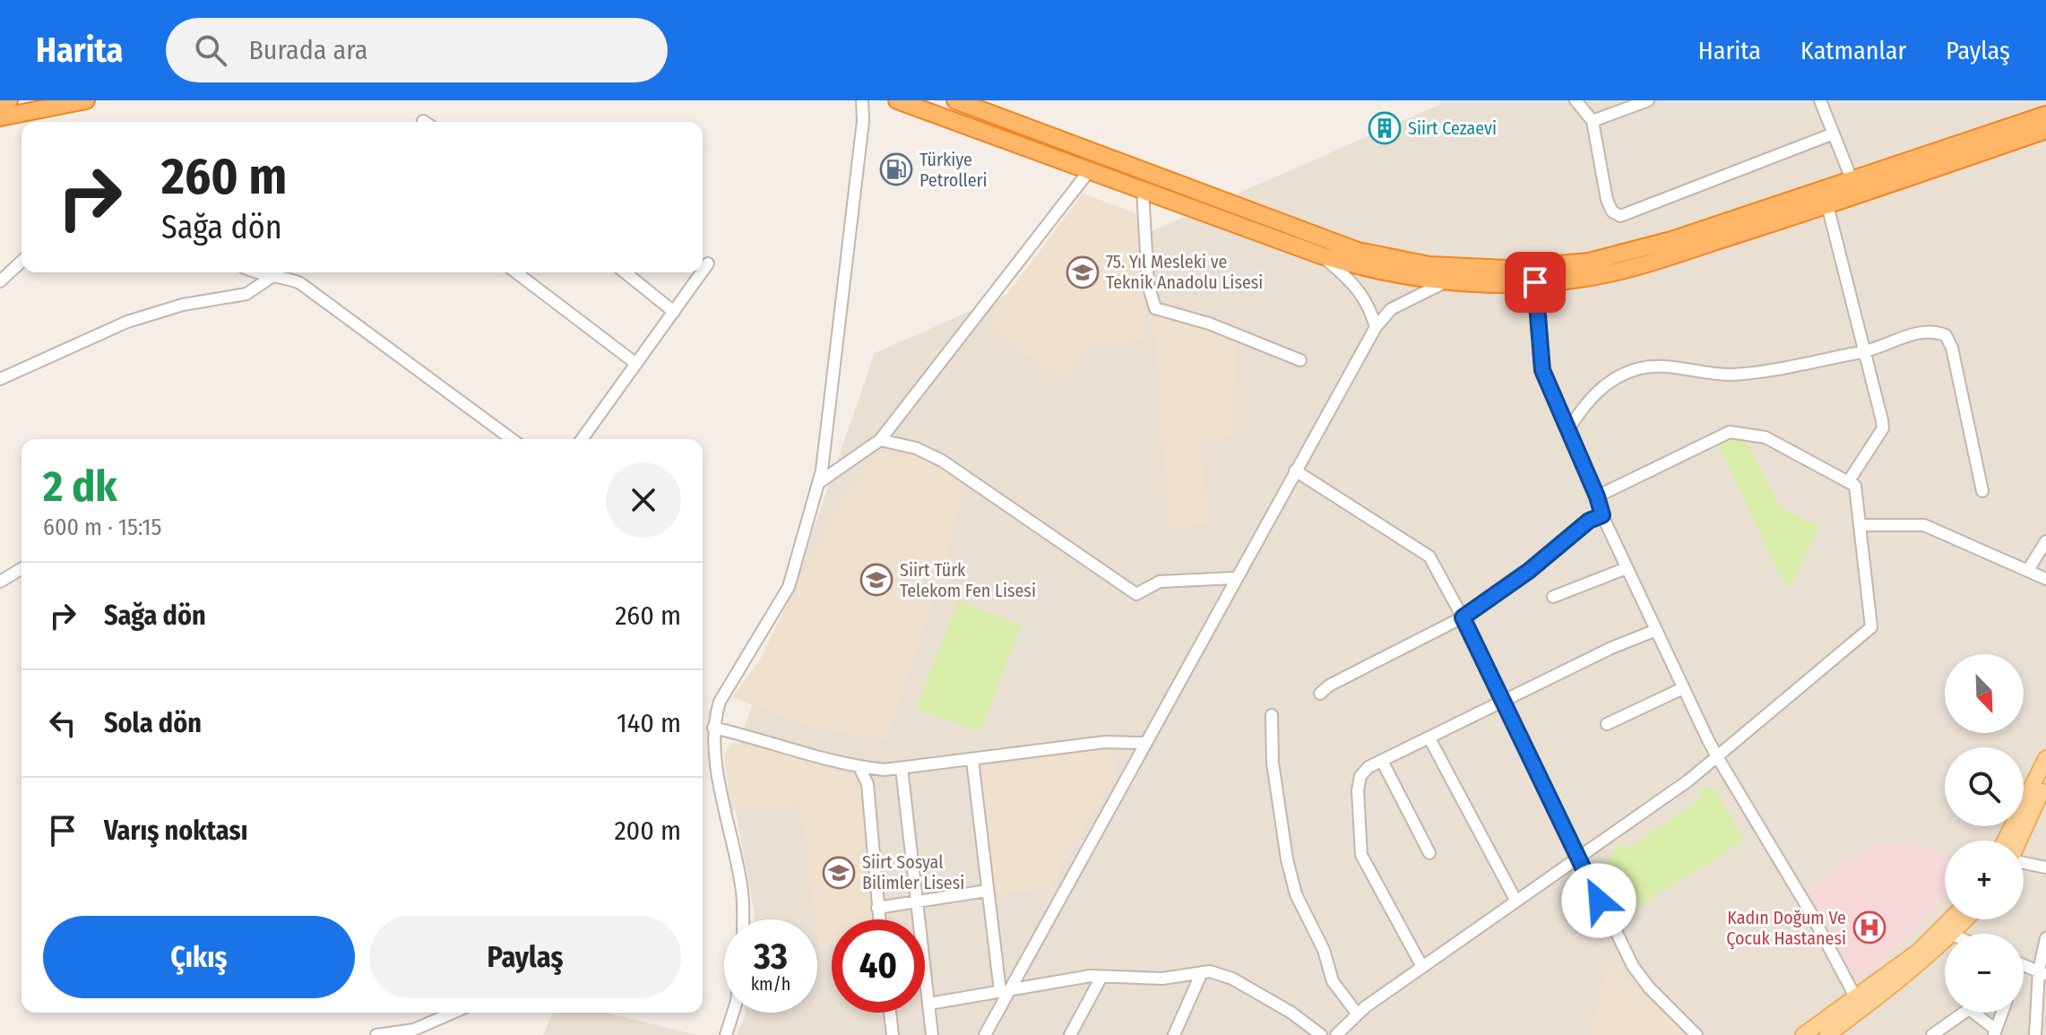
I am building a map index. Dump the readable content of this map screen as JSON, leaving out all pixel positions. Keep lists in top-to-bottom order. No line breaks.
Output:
{"places":{"building":["Siirt Cezaevi"],"fuel station":["Türkiye Petrolleri"],"school or university":["75. Yıl Mesleki ve Teknik Anadolu Lisesi","Siirt Türk Telekom Fen Lisesi","Siirt Sosyal Bilimler Lisesi"],"hospital":["Kadın Doğum Ve Çocuk Hastanesi"]},"north":"bottom right","page":{"header":"Harita","search":"Burada ara","nav":["Harita","Katmanlar","Paylaş"],"turn":["260 m","Sağa dön"],"heading":["2 dk","600 m · 15:15"],"list":[{"name":"Sağa dön","value":"260 m"},{"name":"Sola dön","value":"140 m"},{"name":"Varış noktası","value":"200 m"}],"map_buttons":["+","−"],"buttons":["Çıkış","Paylaş"],"speed":"33 km/h","limit":"40"}}
